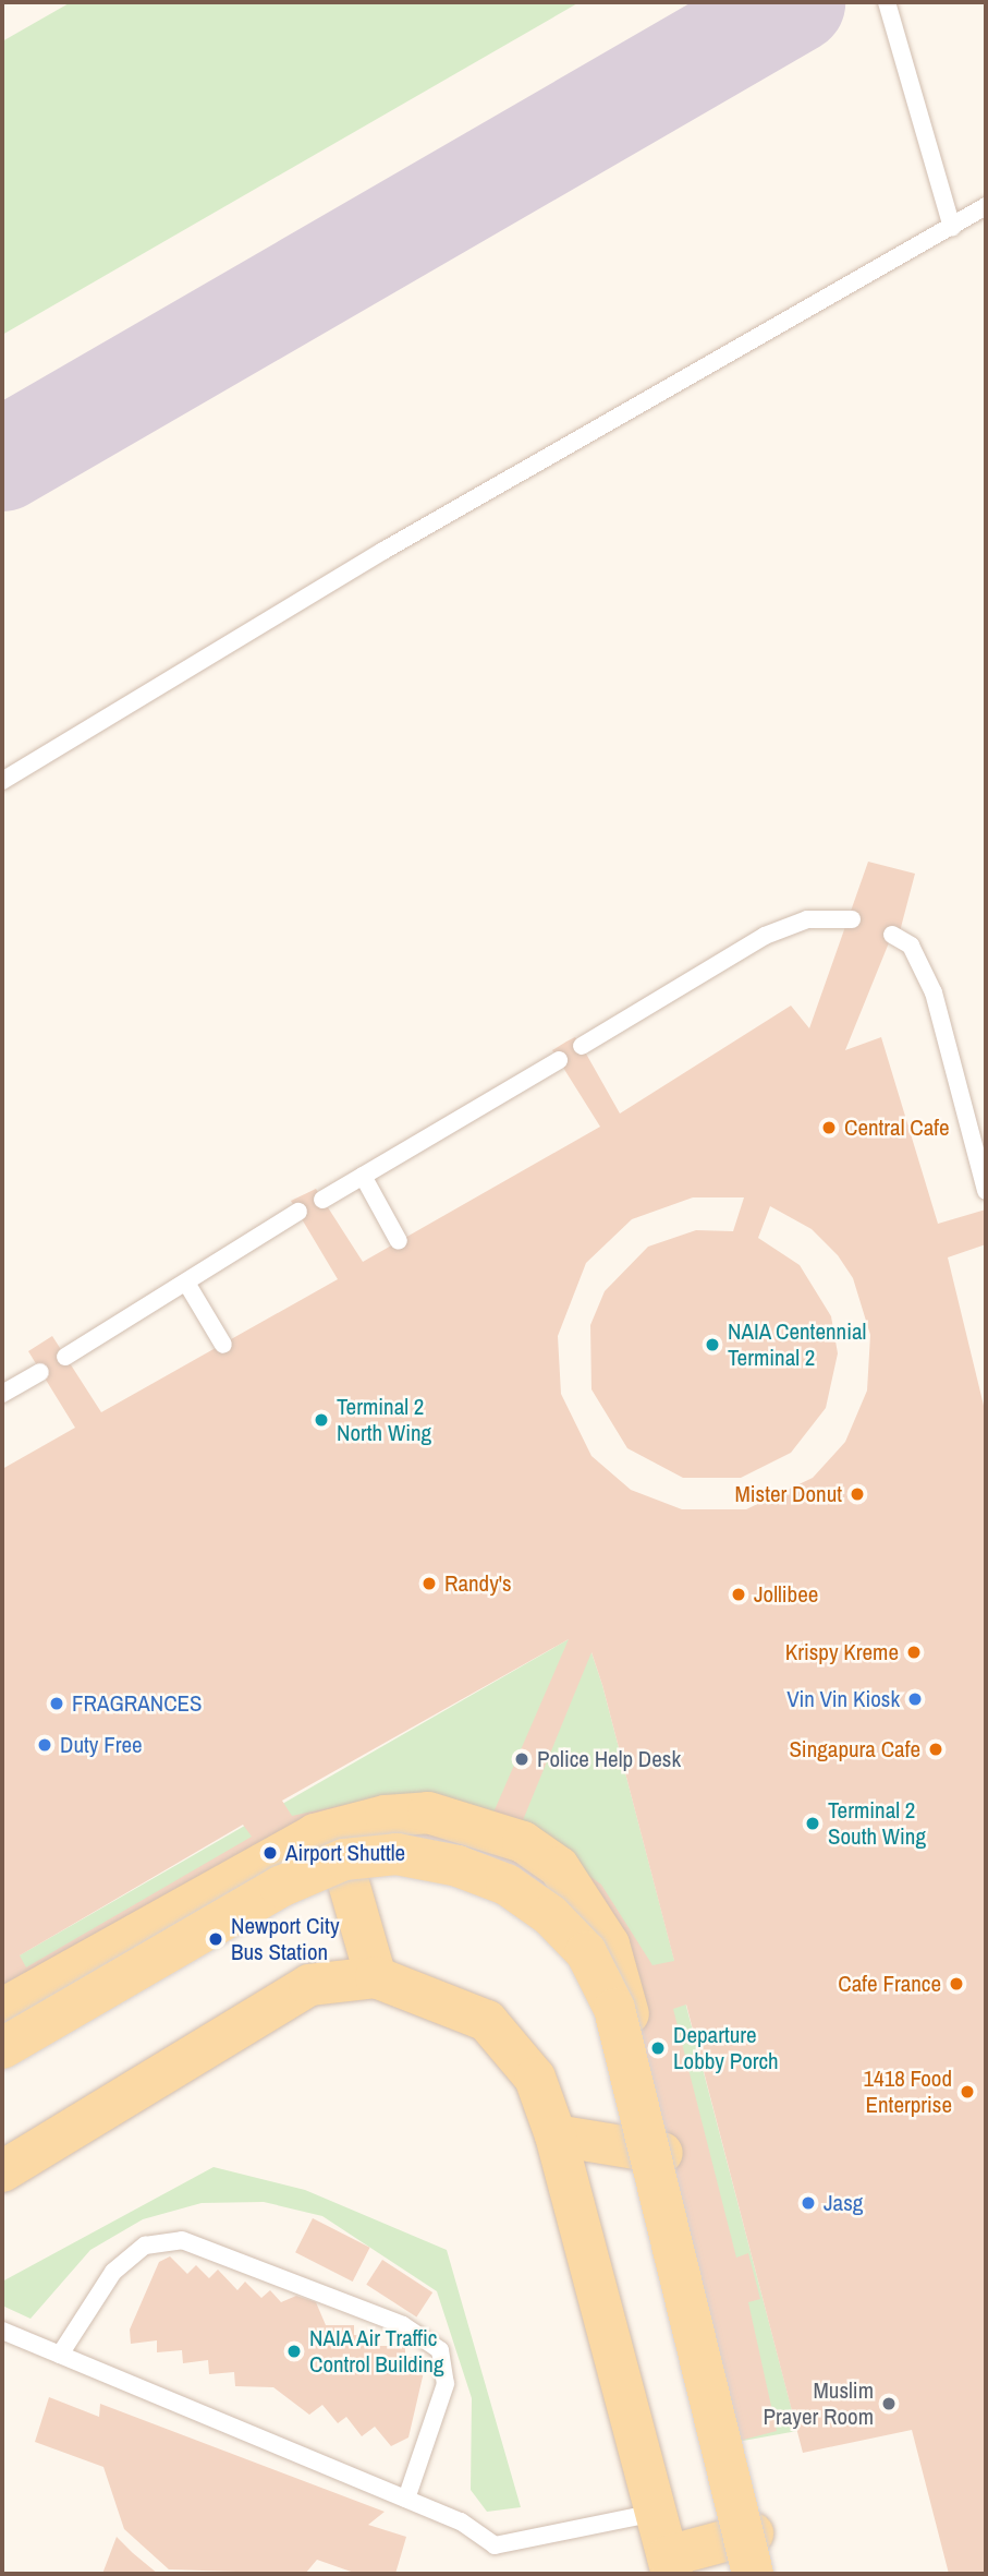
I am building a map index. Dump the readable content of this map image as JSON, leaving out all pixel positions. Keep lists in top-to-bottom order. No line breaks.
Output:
{"places":["Central Cafe","NAIA Centennial Terminal 2","Terminal 2 North Wing","Mister Donut","Randy's","Jollibee","Krispy Kreme","Vin Vin Kiosk","FRAGRANCES","Duty Free","Singapura Cafe","Police Help Desk","Terminal 2 South Wing","Airport Shuttle","Newport City Bus Station","Cafe France","Departure Lobby Porch","1418 Food Enterprise","Jasg","NAIA Air Traffic Control Building","Muslim Prayer Room"]}
